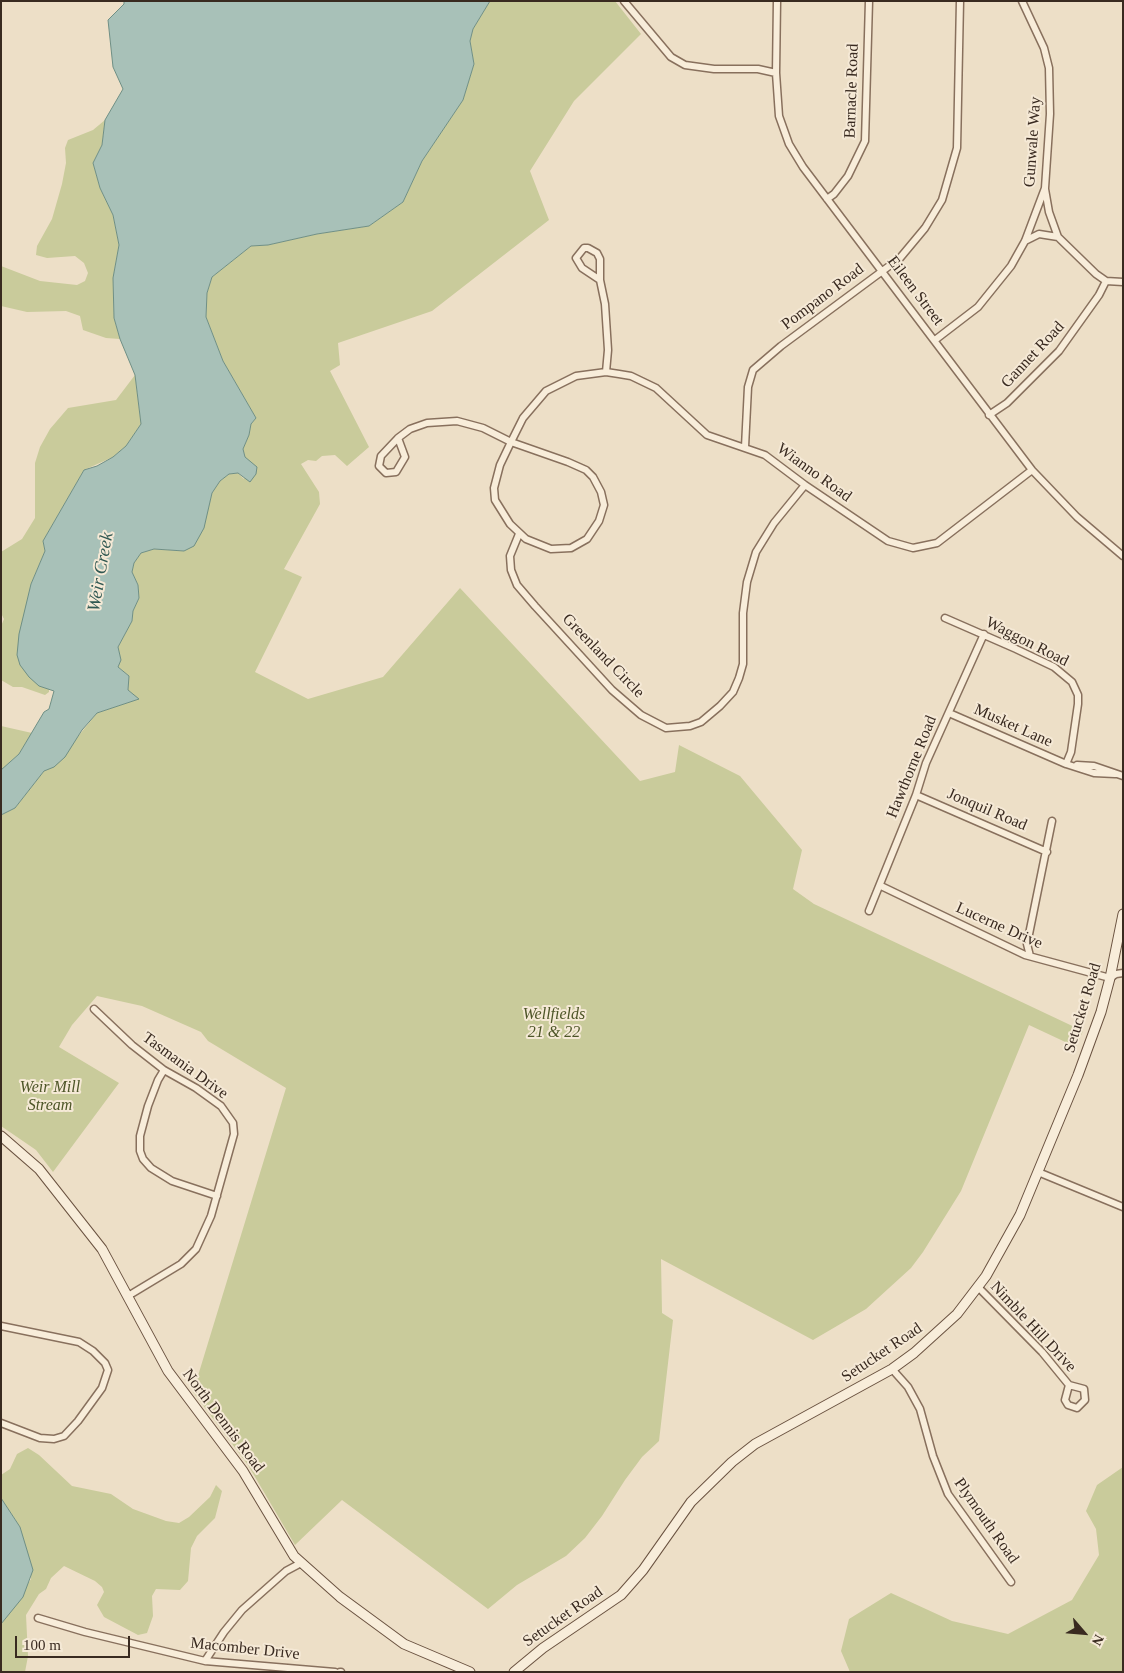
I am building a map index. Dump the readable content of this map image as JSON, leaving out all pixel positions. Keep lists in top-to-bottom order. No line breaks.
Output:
{"streets":{"main road":["Setucket Road","North Dennis Road"],"street":["Barnacle Road","Gunwale Way","Eileen Street","Pompano Road","Gannet Road","Wianno Road","Waggon Road","Greenland Circle","Musket Lane","Hawthorne Road","Jonquil Road","Lucerne Drive","Tasmania Drive","Nimble Hill Drive","Plymouth Road","Macomber Drive"]},"crossings":[["Barnacle Road","Eileen Street"],["Gunwale Way","Eileen Street"],["Eileen Street","Pompano Road"],["Eileen Street","Gannet Road"],["Eileen Street","Wianno Road"],["Pompano Road","Wianno Road"],["Wianno Road","Greenland Circle"],["Waggon Road","Musket Lane"],["Waggon Road","Hawthorne Road"],["Musket Lane","Hawthorne Road"],["Hawthorne Road","Jonquil Road"],["Hawthorne Road","Lucerne Drive"],["Lucerne Drive","Setucket Road"],["Setucket Road","Nimble Hill Drive"],["Setucket Road","Plymouth Road"],["Tasmania Drive","North Dennis Road"]],"water":["Weir Creek"],"parks":["Wellfields 21 & 22","Weir Mill Stream"],"scale_bar":"100 m","north":"bottom right"}
